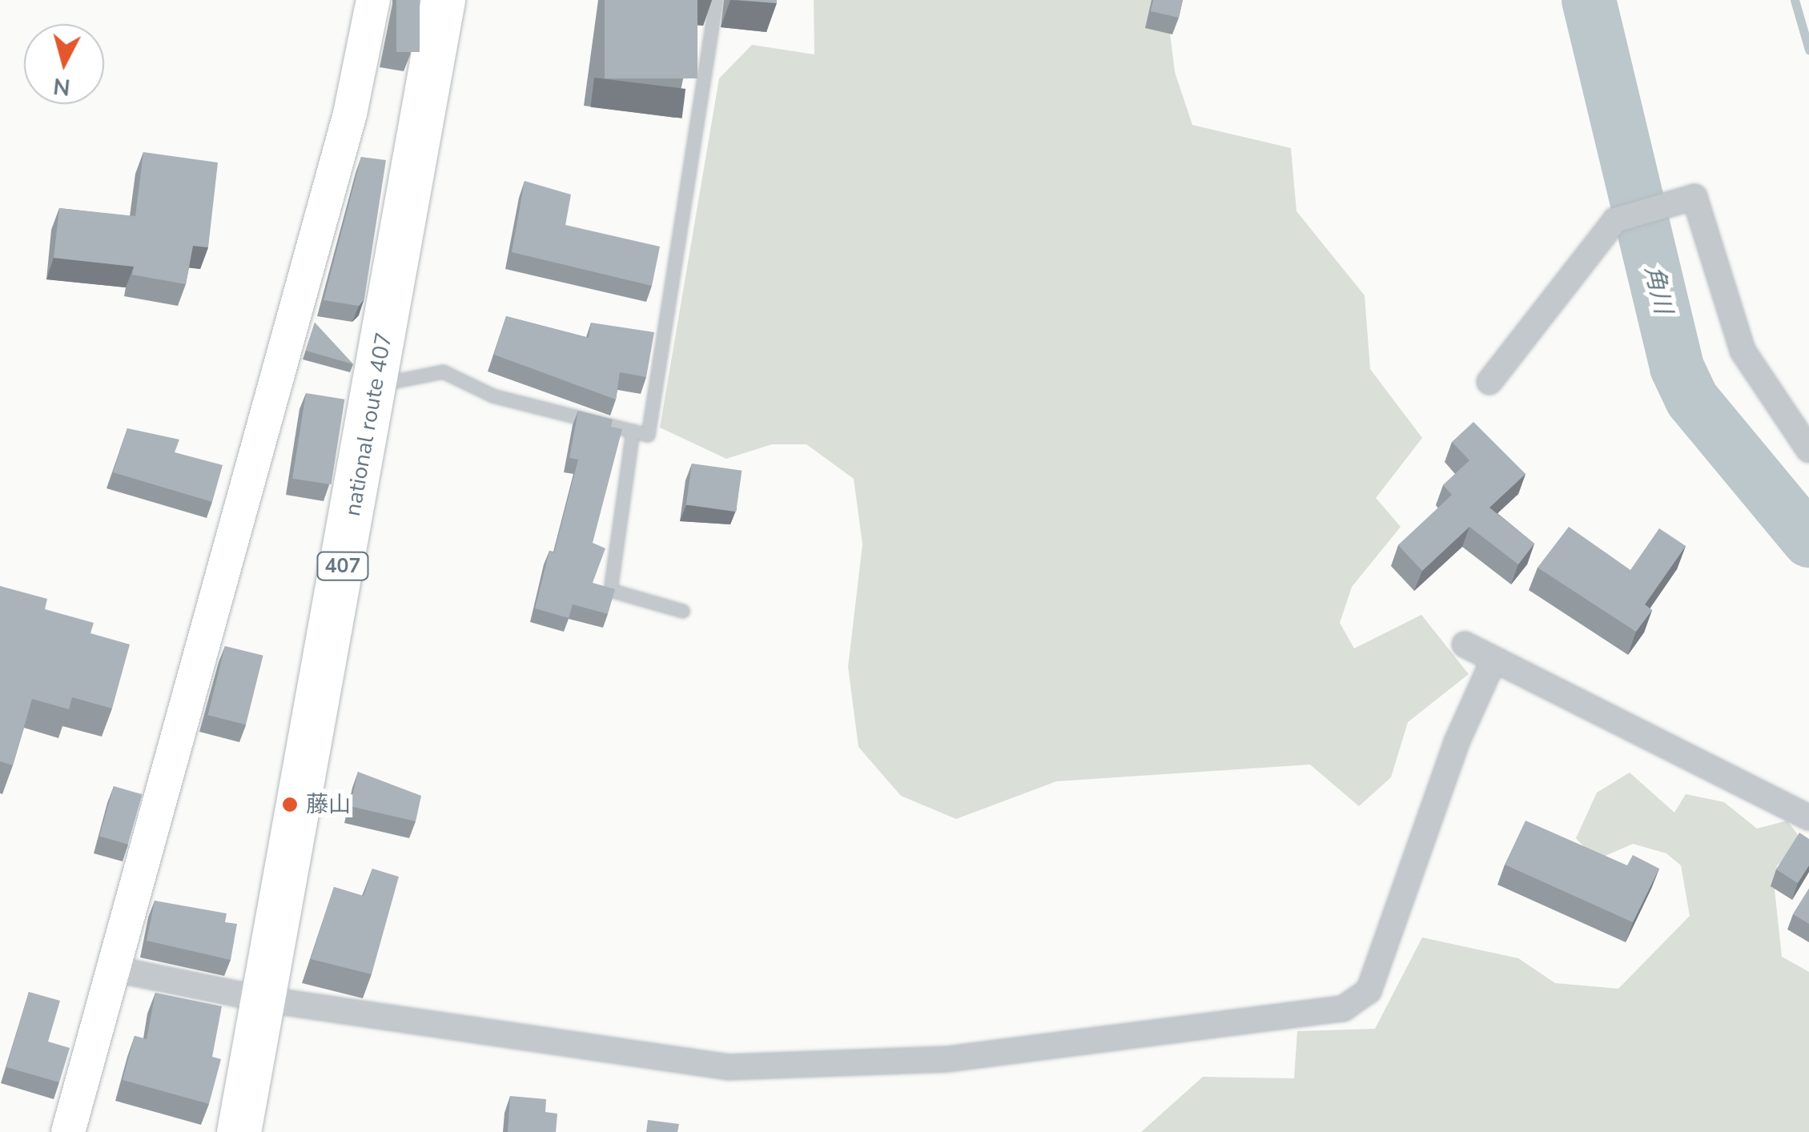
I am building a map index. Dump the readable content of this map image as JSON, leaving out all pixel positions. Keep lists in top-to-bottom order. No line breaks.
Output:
{"streets":{"highway":["national route 407","407"]},"water":["角川"],"places":["藤山"],"north":"bottom"}
